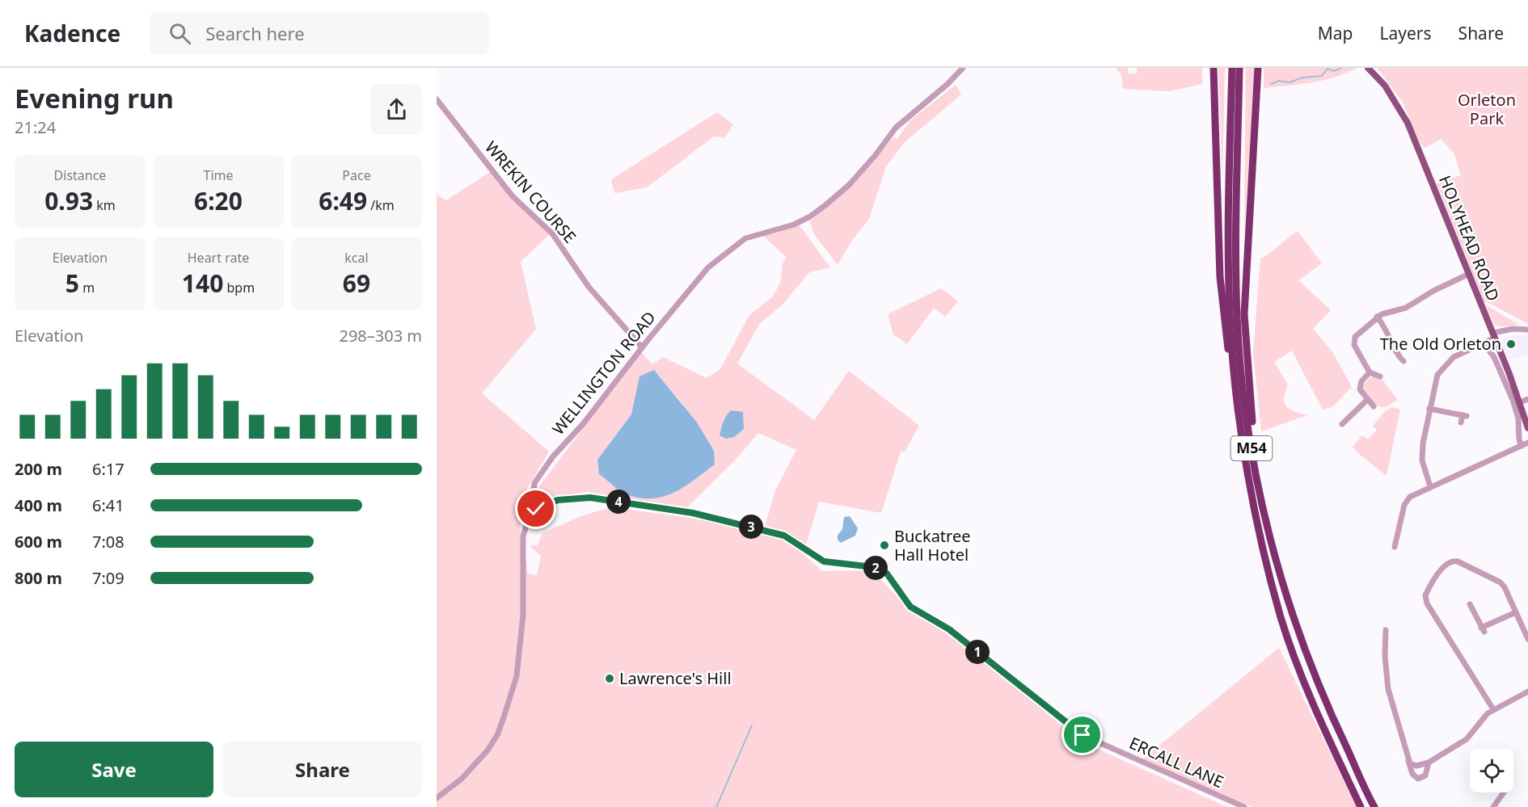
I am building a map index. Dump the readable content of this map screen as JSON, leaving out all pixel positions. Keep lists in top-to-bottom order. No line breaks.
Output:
{"streets":{"highway":["M54"],"main road":["HOLYHEAD ROAD"],"street":["WREKIN COURSE","WELLINGTON ROAD","ERCALL LANE"]},"crossings":[["WREKIN COURSE","WELLINGTON ROAD"],["WELLINGTON ROAD","ERCALL LANE"]],"parks":["Orleton Park"],"places":["The Old Orleton","Buckatree Hall Hotel","Lawrence's Hill"],"page":{"header":"Kadence","search":"Search here","nav":["Map","Layers","Share"],"heading":["Evening run","21:24"],"stats":[["Distance","0.93 km"],["Time","6:20"],["Pace","6:49 /km"],["Elevation","5 m"],["Heart rate","140 bpm"],["kcal","69"]],"chart":["Elevation","298–303 m"],"list":[{"name":"200 m","note":"6:17"},{"name":"400 m","note":"6:41"},{"name":"600 m","note":"7:08"},{"name":"800 m","note":"7:09"}],"pins":["4","3","2","1"],"buttons":["Save","Share"]}}
